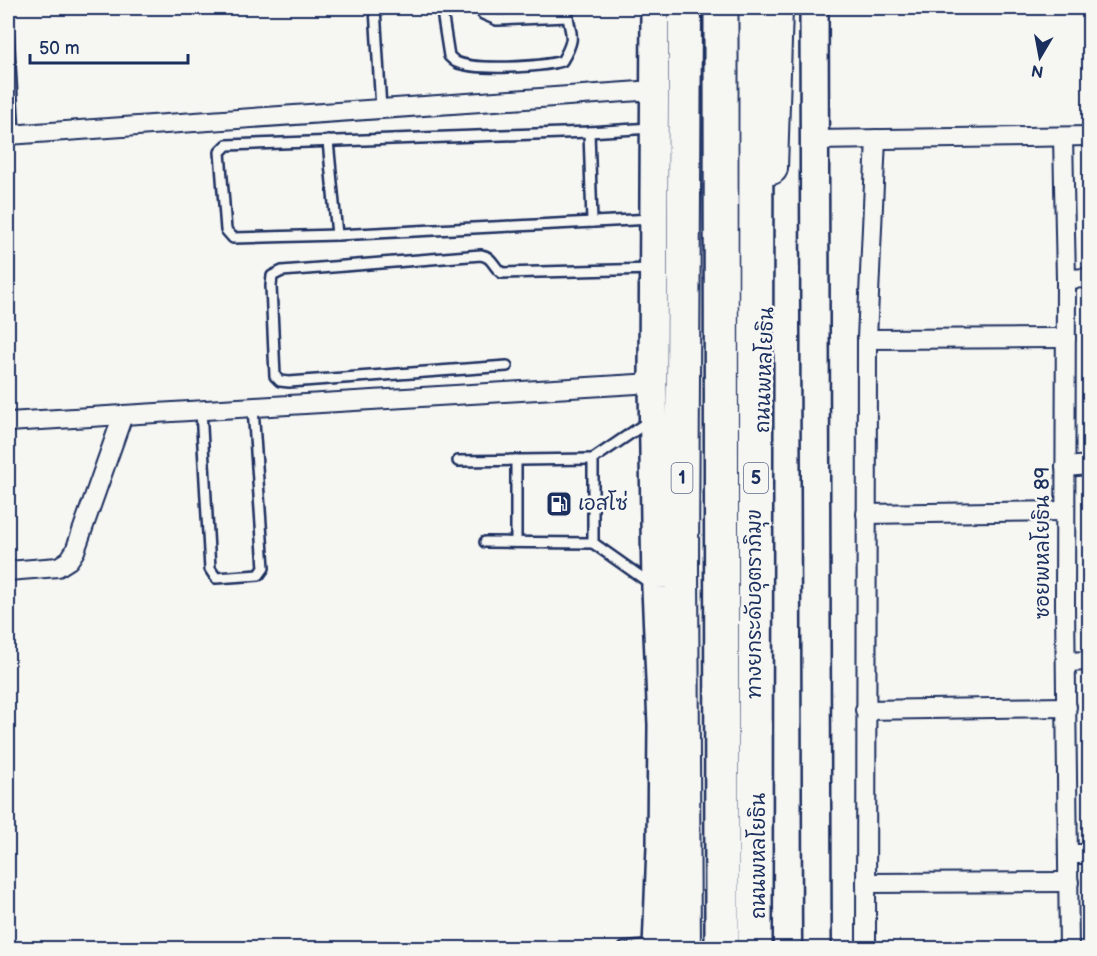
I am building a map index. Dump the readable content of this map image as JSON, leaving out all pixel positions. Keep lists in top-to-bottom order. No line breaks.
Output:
{"streets":{"highway":["ถนนพหลโยธิน","1","5","ทางยกระดับอุตราภิมุข"],"street":["ซอยพหลโยธิน 89"]},"crossings":[["ถนนพหลโยธิน","ทางยกระดับอุตราภิมุข"]],"places":{"fuel station":["เอสโซ่"]},"scale_bar":"50 m","north":"bottom"}
